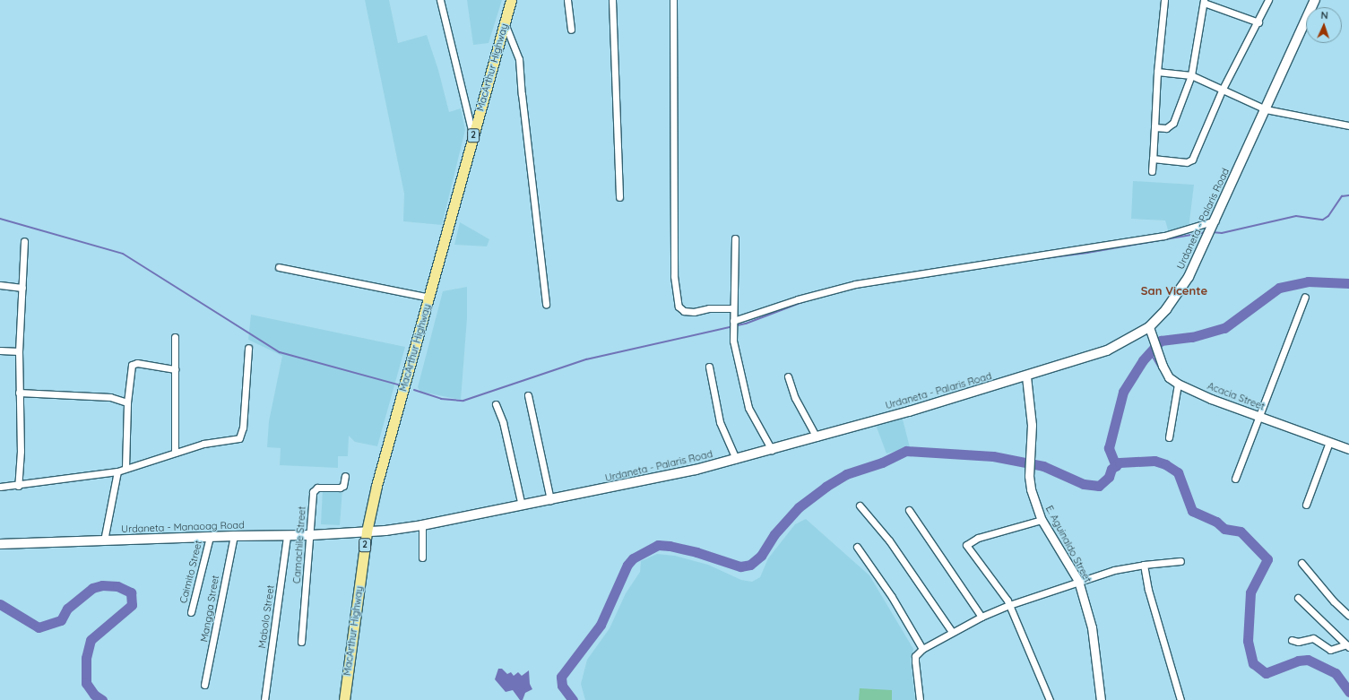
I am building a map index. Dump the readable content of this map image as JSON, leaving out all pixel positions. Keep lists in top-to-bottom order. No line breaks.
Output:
{"streets":{"main road":["MacArthur Highway","2","Urdaneta - Palaris Road","Urdaneta - Manaoag Road"],"street":["Acacia Street","E. Aguinaldo Street","Camachile Street","Caimito Street","Mangga Street","Mabolo Street"]},"crossings":[["MacArthur Highway","Urdaneta - Palaris Road"],["MacArthur Highway","Urdaneta - Manaoag Road"],["Urdaneta - Palaris Road","Acacia Street"],["Urdaneta - Palaris Road","Urdaneta - Manaoag Road"],["Urdaneta - Palaris Road","E. Aguinaldo Street"],["Urdaneta - Manaoag Road","Camachile Street"],["Urdaneta - Manaoag Road","Caimito Street"],["Urdaneta - Manaoag Road","Mangga Street"],["Urdaneta - Manaoag Road","Mabolo Street"]],"districts":["San Vicente"],"north":"top"}
